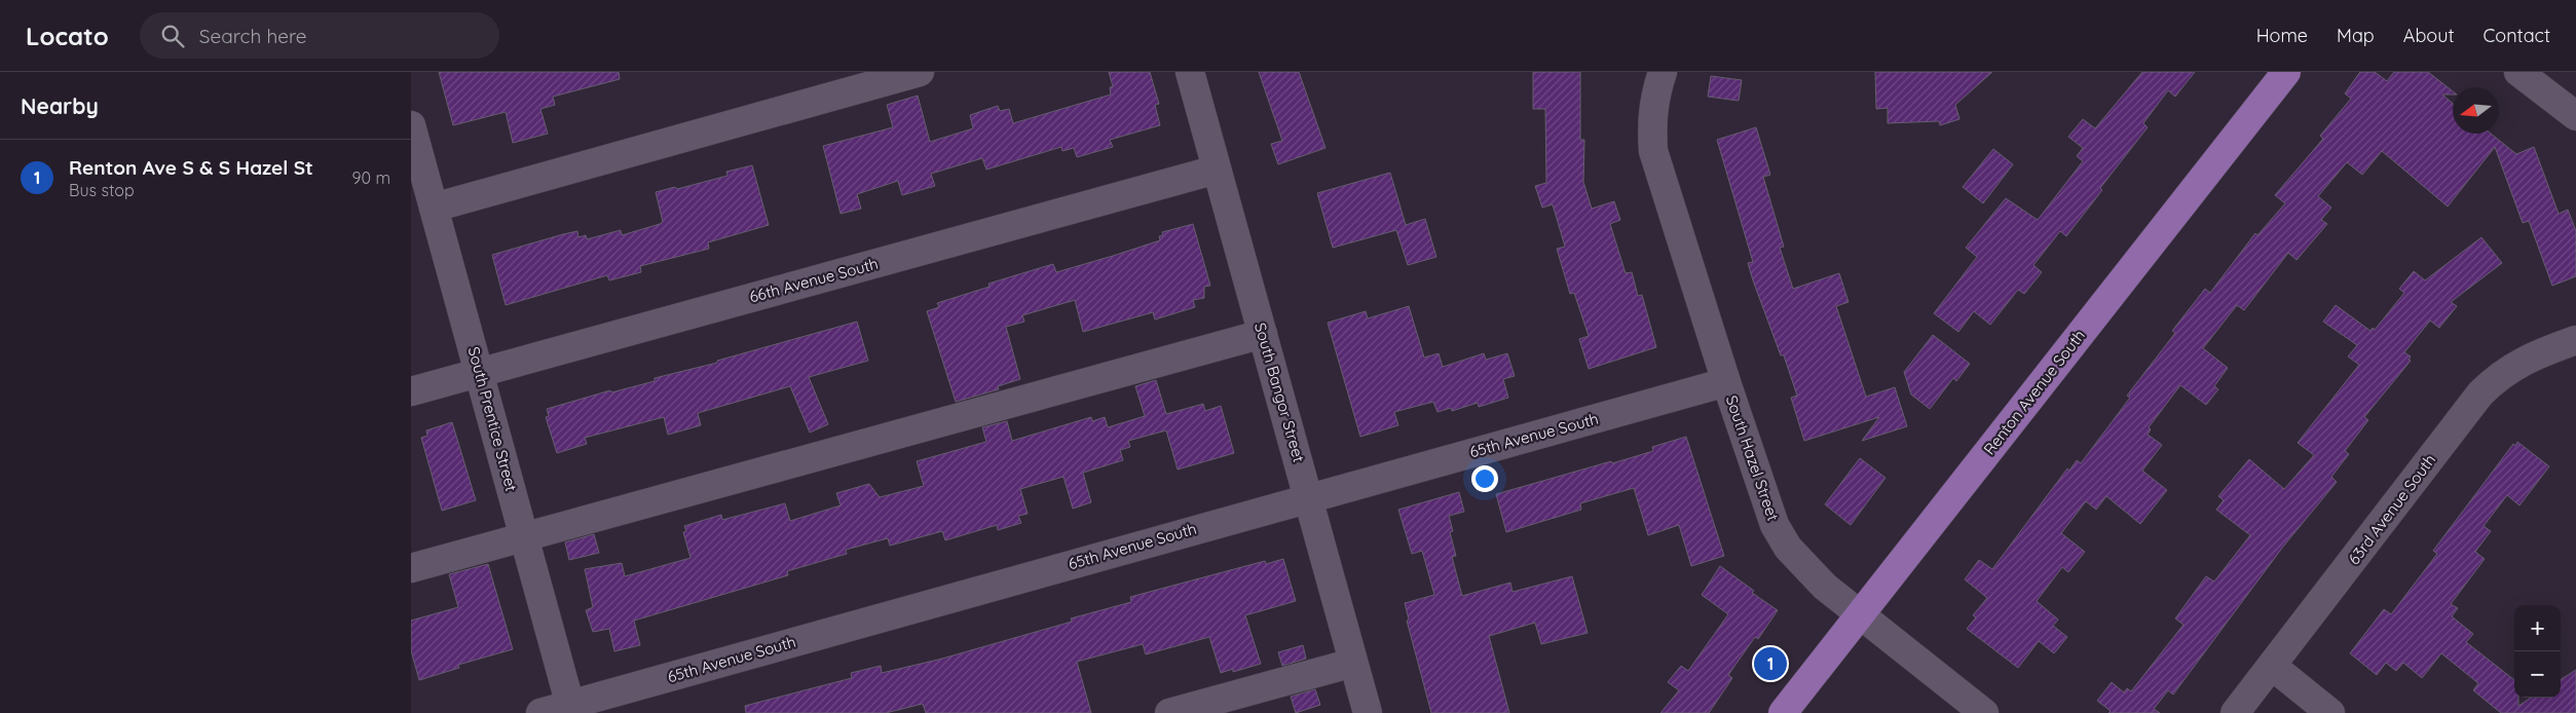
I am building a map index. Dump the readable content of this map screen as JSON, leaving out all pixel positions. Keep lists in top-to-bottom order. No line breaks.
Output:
{"streets":{"main road":["Renton Avenue South"],"street":["66th Avenue South","South Bangor Street","South Prentice Street","65th Avenue South","South Hazel Street","63rd Avenue South"]},"crossings":[["66th Avenue South","South Bangor Street"],["66th Avenue South","South Prentice Street"],["South Bangor Street","65th Avenue South"],["Renton Avenue South","South Hazel Street"],["South Prentice Street","65th Avenue South"],["65th Avenue South","South Hazel Street"]],"north":"left","page":{"header":"Locato","search":"Search here","nav":["Home","Map","About","Contact"],"heading":"Nearby","list":[{"mark":"1","name":"Renton Ave S & S Hazel St","note":"Bus stop","value":"90 m"}],"map_buttons":["+","−"],"pins":"1"}}
